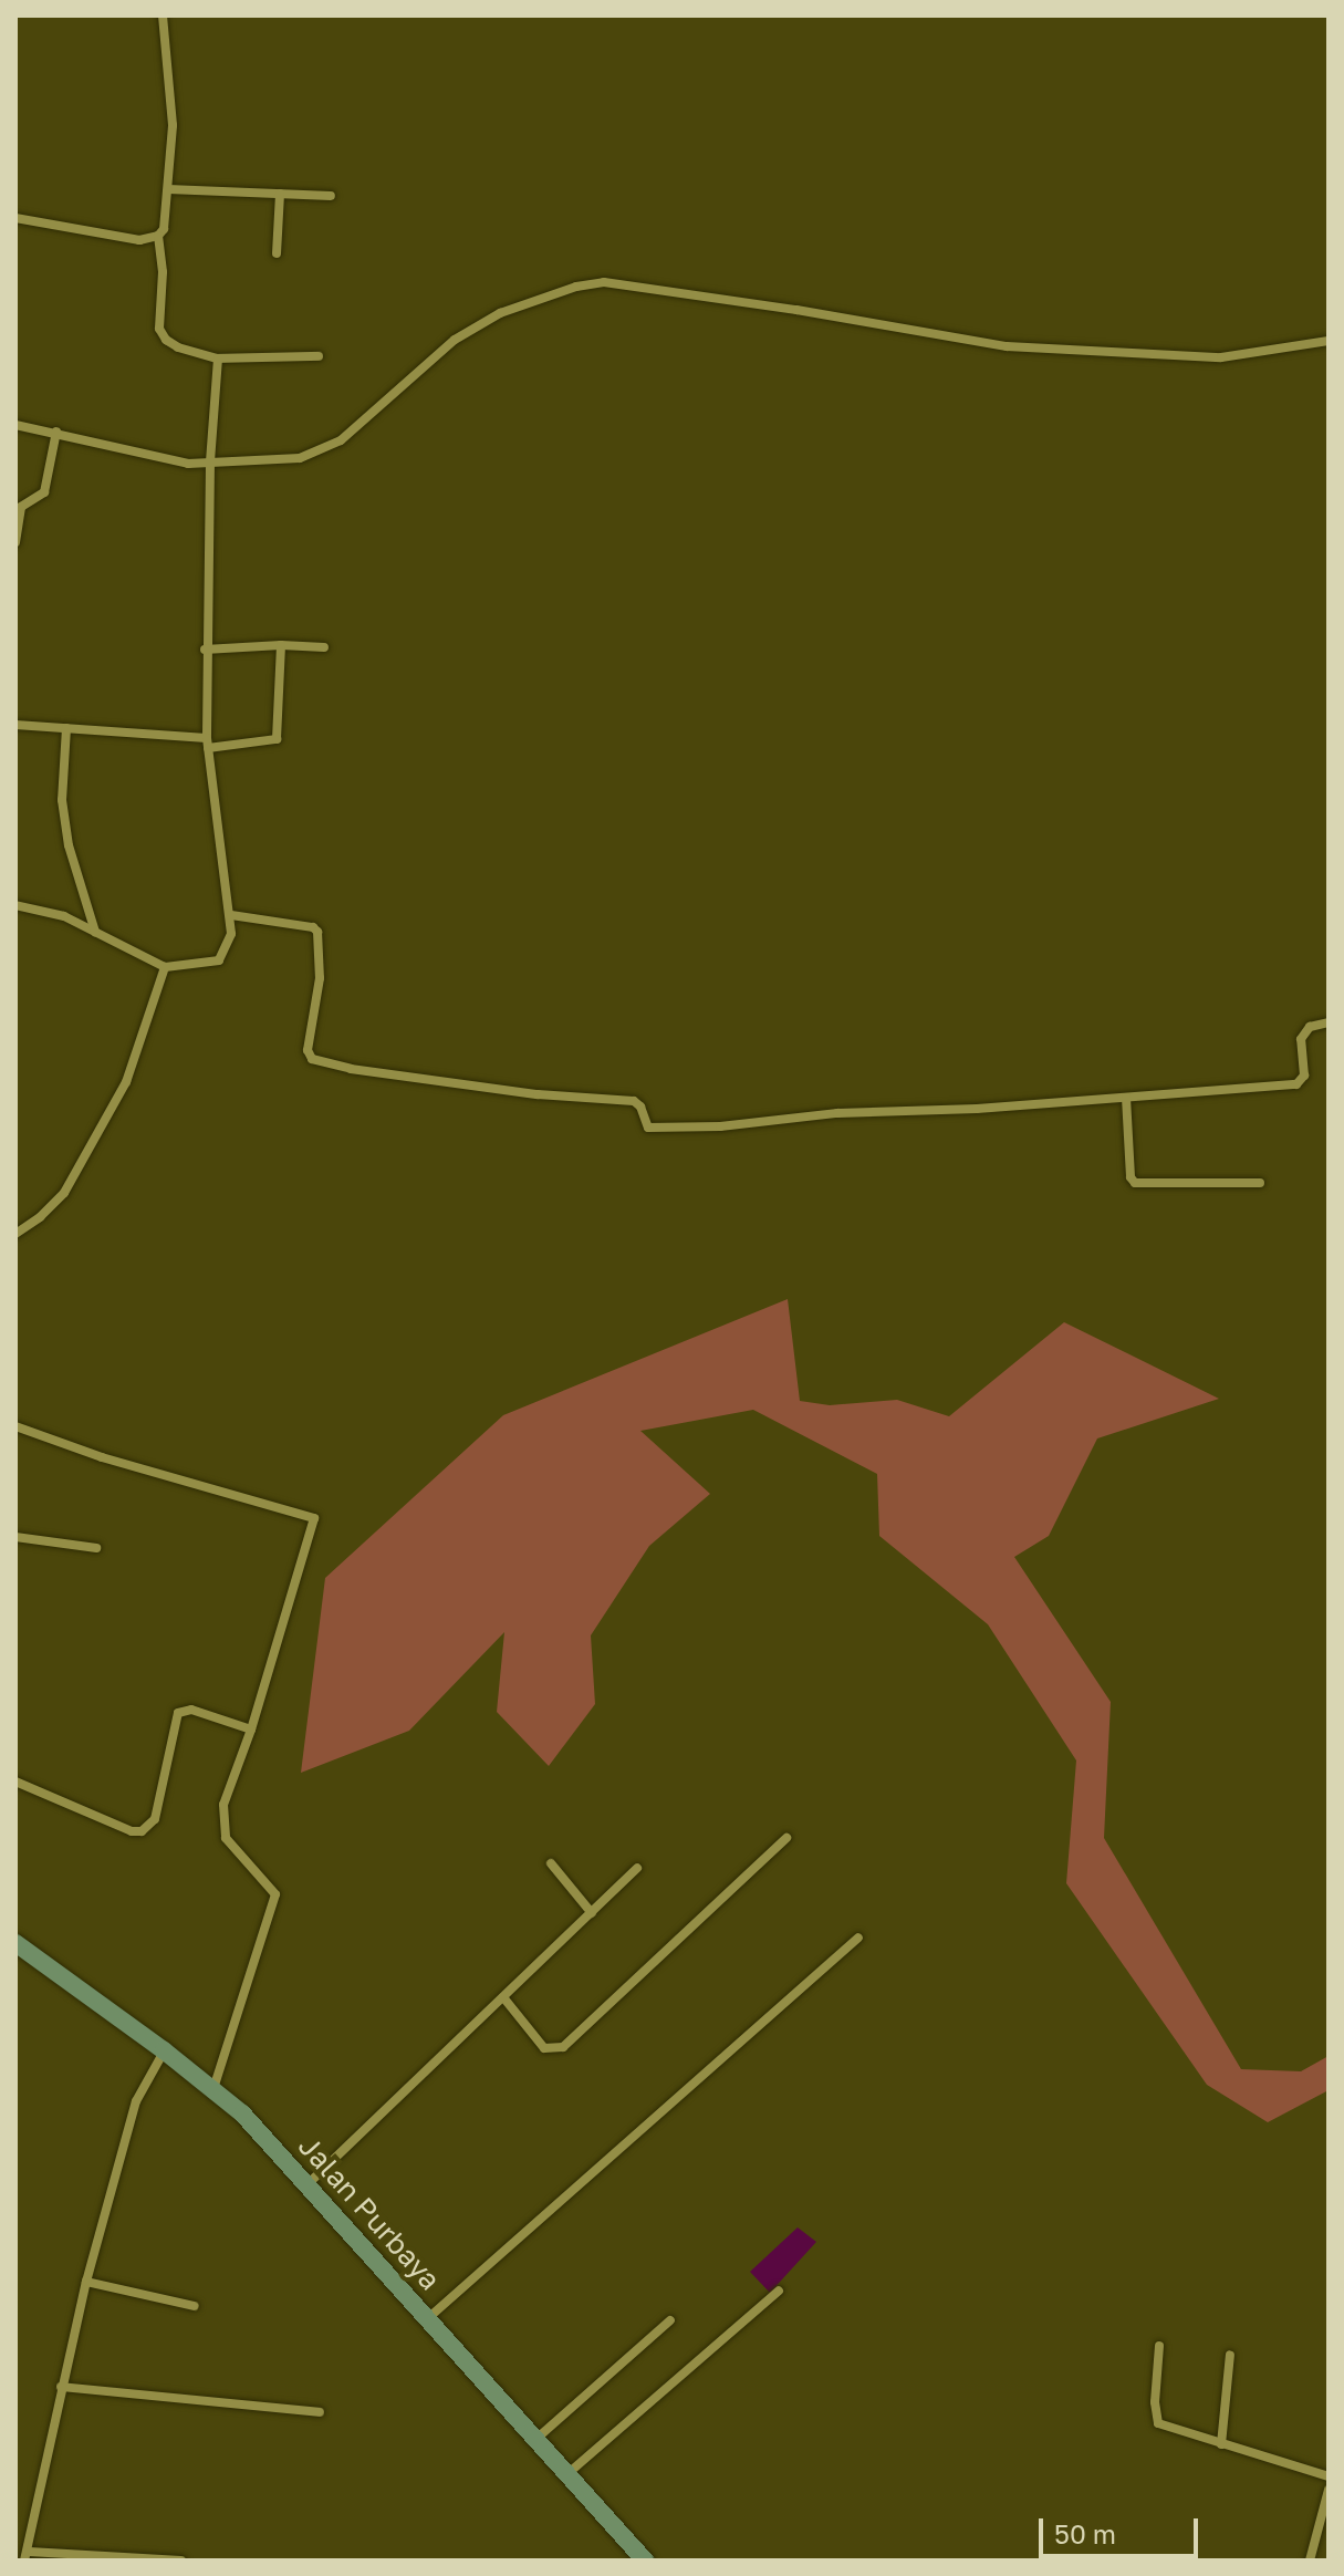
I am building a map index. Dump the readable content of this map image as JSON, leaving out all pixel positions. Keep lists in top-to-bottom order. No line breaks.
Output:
{"streets":{"main road":["Jalan Purbaya"]},"scale_bar":"50 m"}
